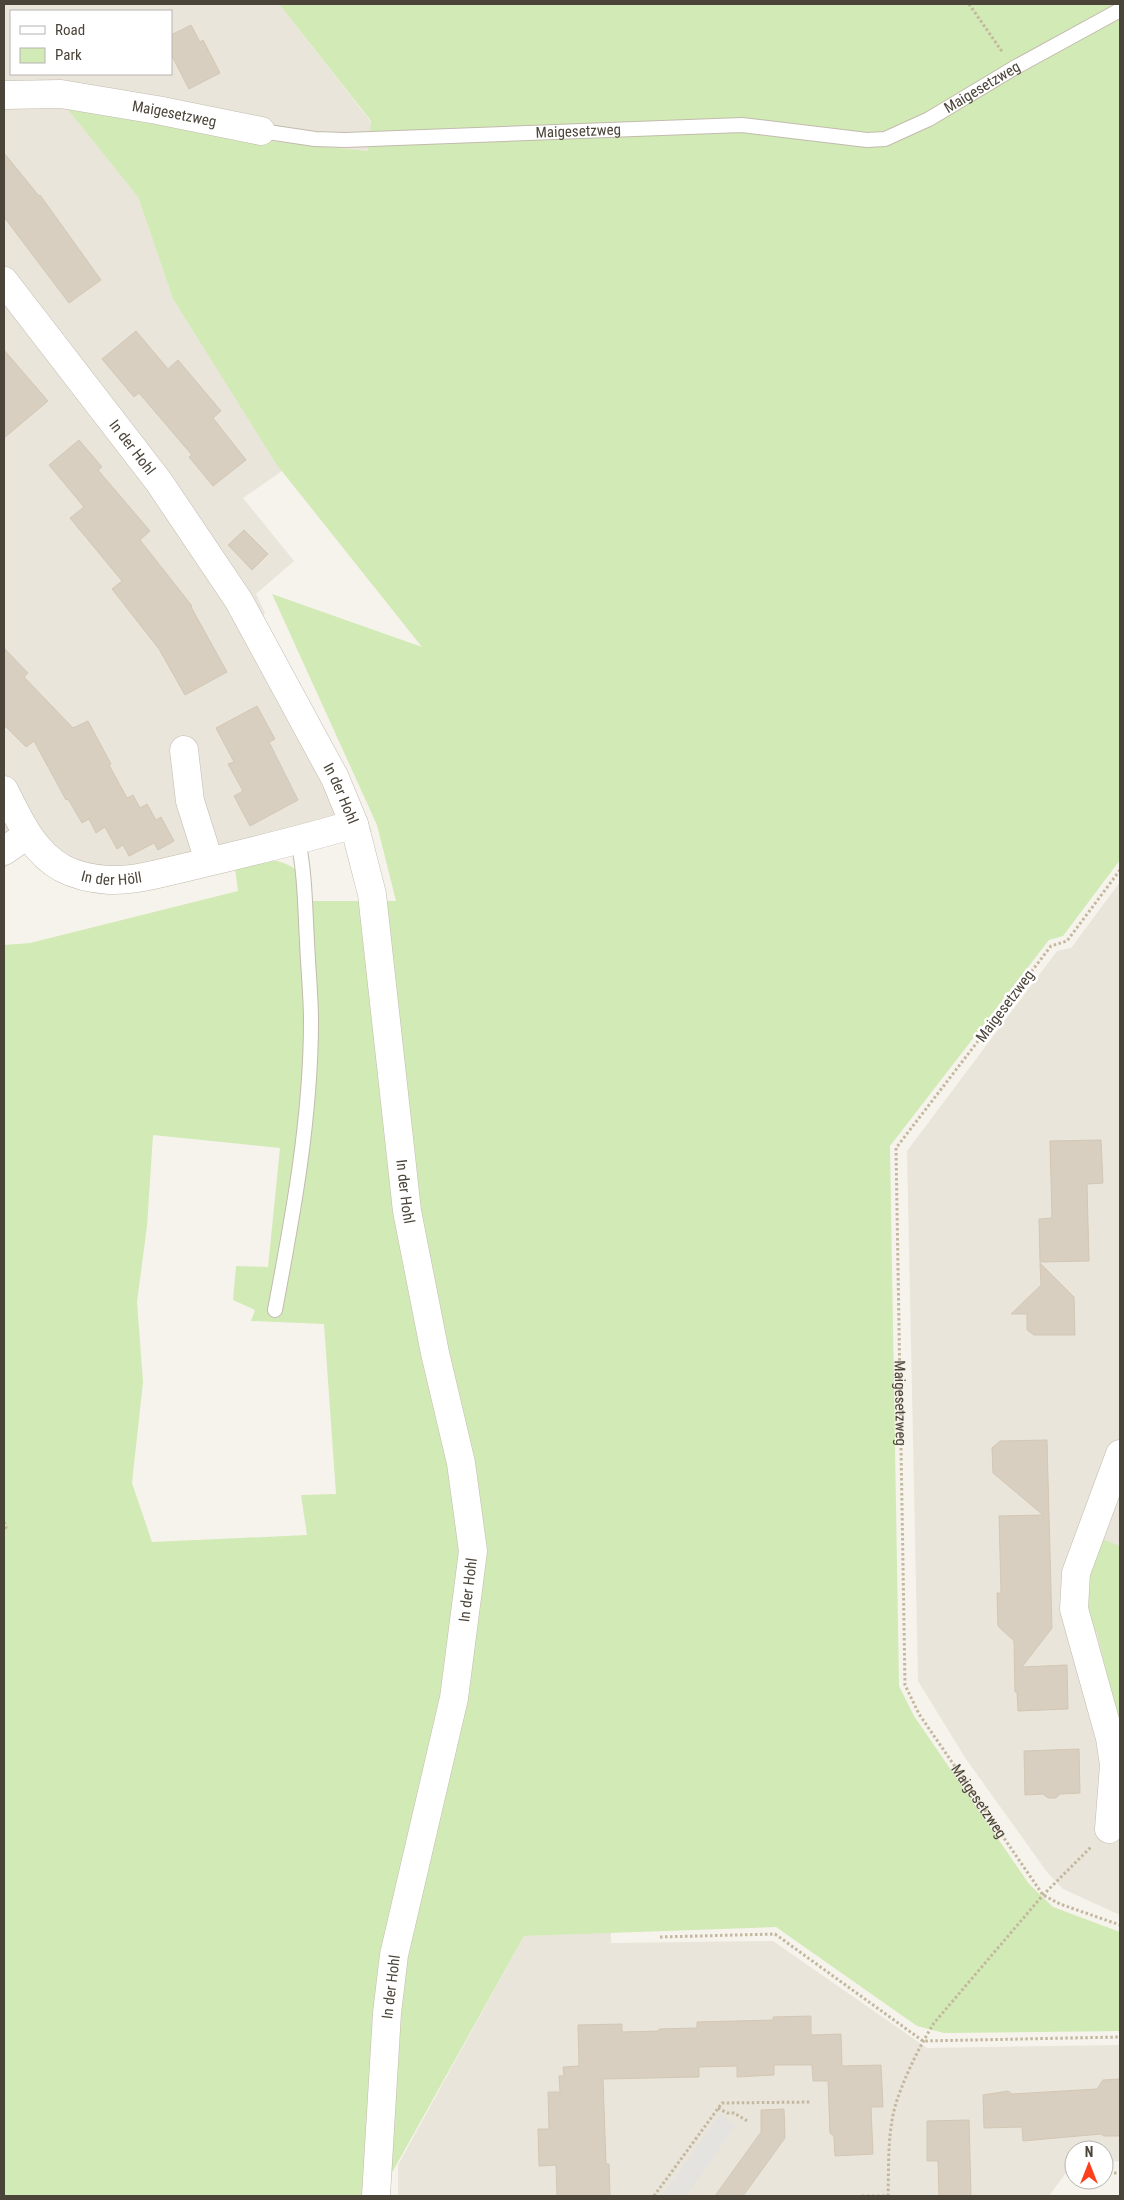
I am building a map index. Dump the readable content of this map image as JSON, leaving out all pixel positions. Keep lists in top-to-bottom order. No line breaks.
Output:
{"streets":{"street":["Maigesetzweg","In der Hohl","In der Höll"]},"crossings":[["In der Hohl","In der Höll"]],"legend":["Road","Park"],"north":"top"}
